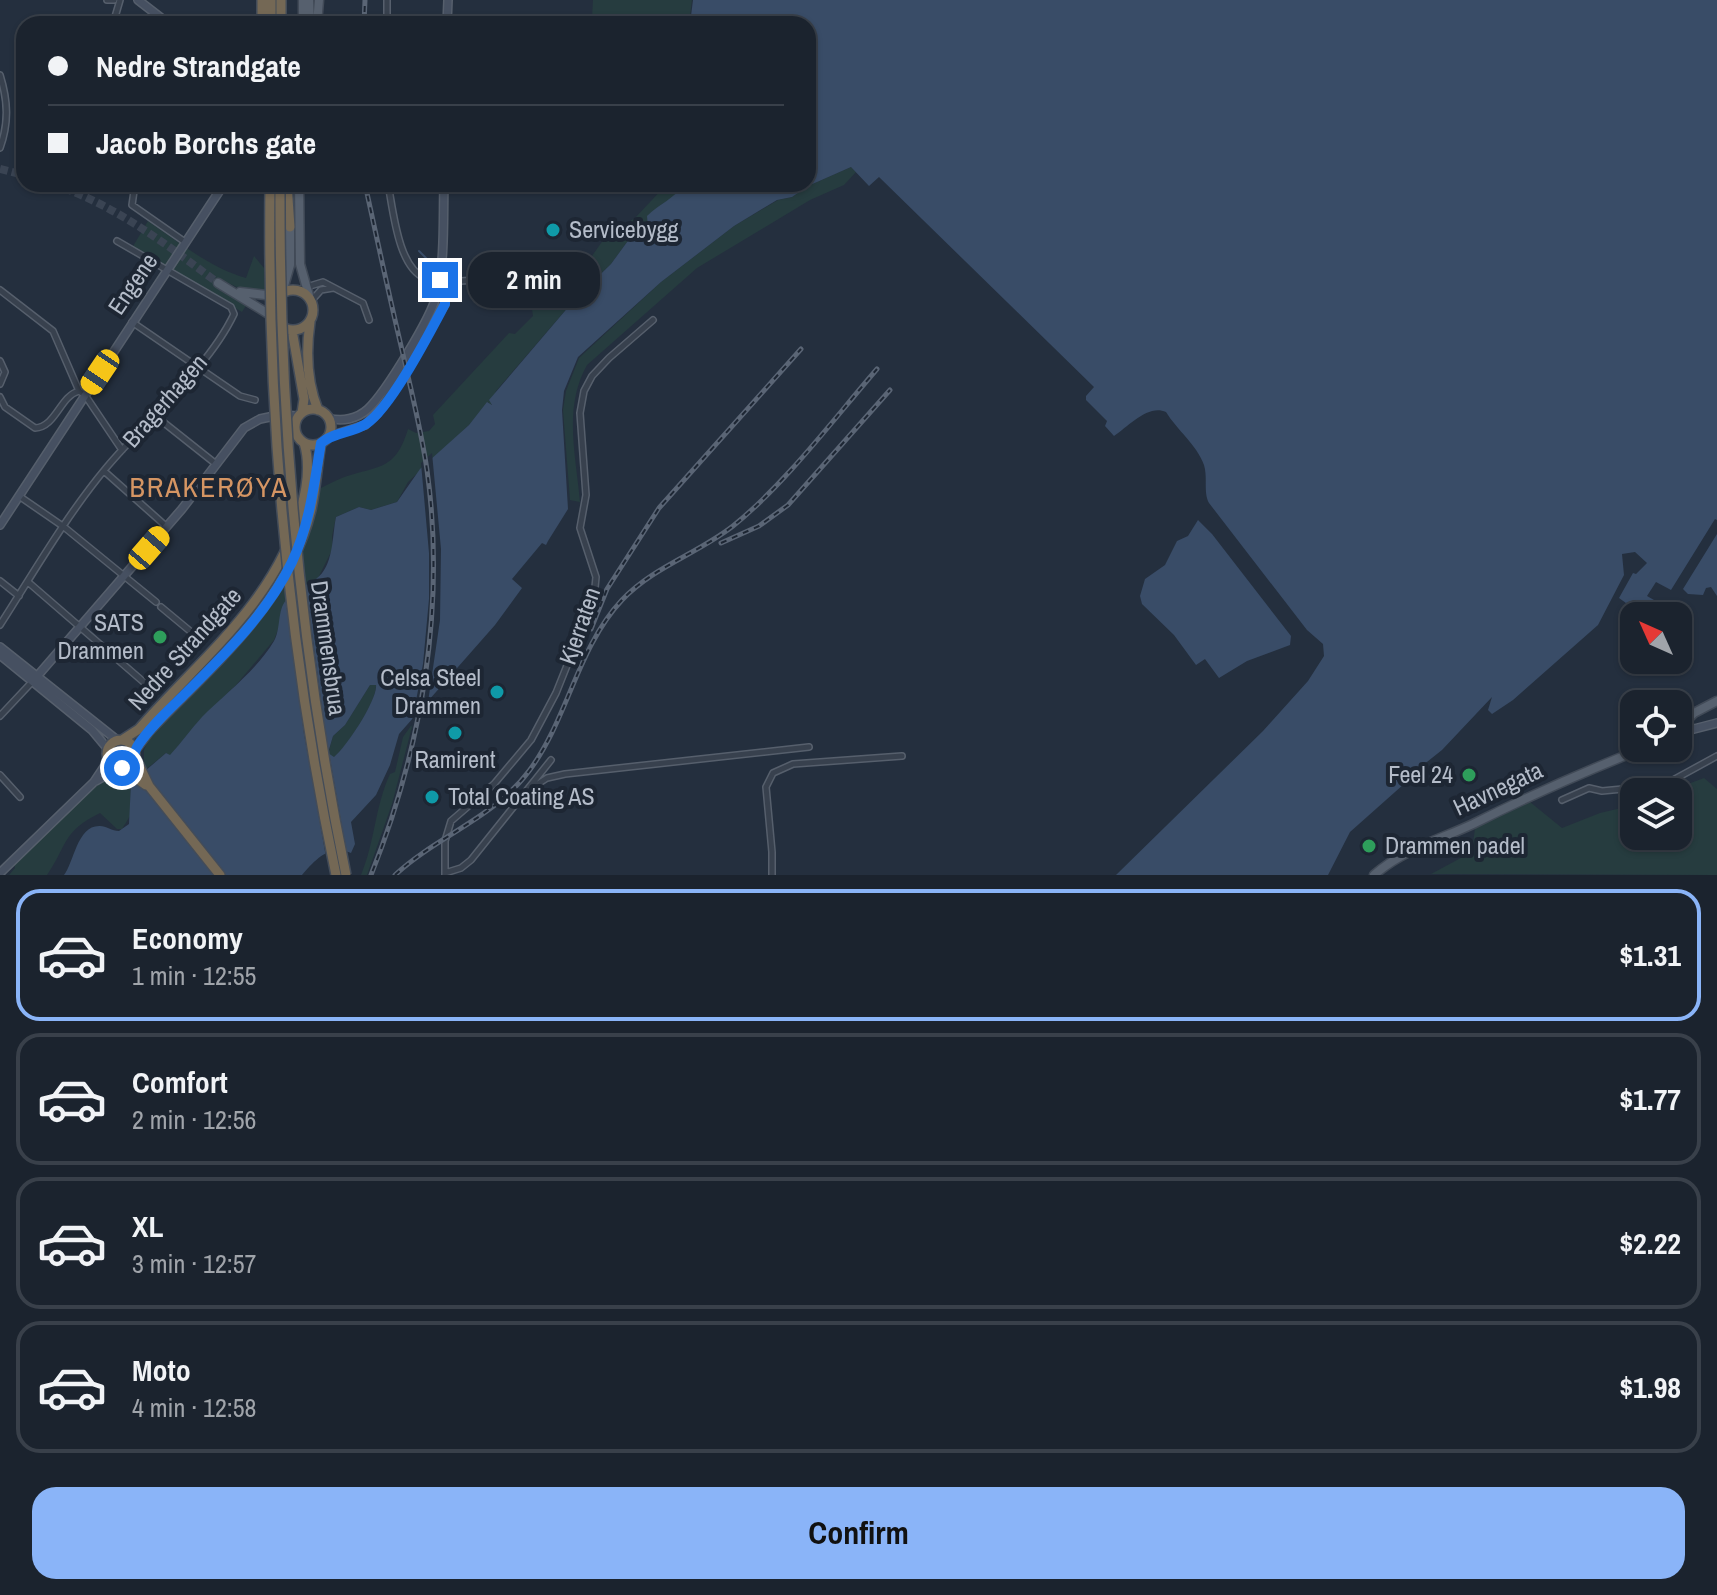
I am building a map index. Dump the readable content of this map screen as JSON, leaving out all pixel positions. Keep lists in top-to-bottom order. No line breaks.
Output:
{"streets":{"highway":["Drammensbrua","Nedre Strandgate"],"main road":["Havnegata"],"street":["Engene","Bragerhagen","Kjerraten"]},"crossings":[["Engene","Bragerhagen"]],"districts":["BRAKERØYA"],"places":["Servicebygg","SATS Drammen","Celsa Steel Drammen","Ramirent","Feel 24","Total Coating AS","Drammen padel"],"north":"top left","page":{"banner":["Nedre Strandgate","Jacob Borchs gate"],"bubble":"2 min","list":[{"name":"Economy","note":"1 min · 12:55","value":"$1.31"},{"name":"Comfort","note":"2 min · 12:56","value":"$1.77"},{"name":"XL","note":"3 min · 12:57","value":"$2.22"},{"name":"Moto","note":"4 min · 12:58","value":"$1.98"}],"buttons":"Confirm"}}
